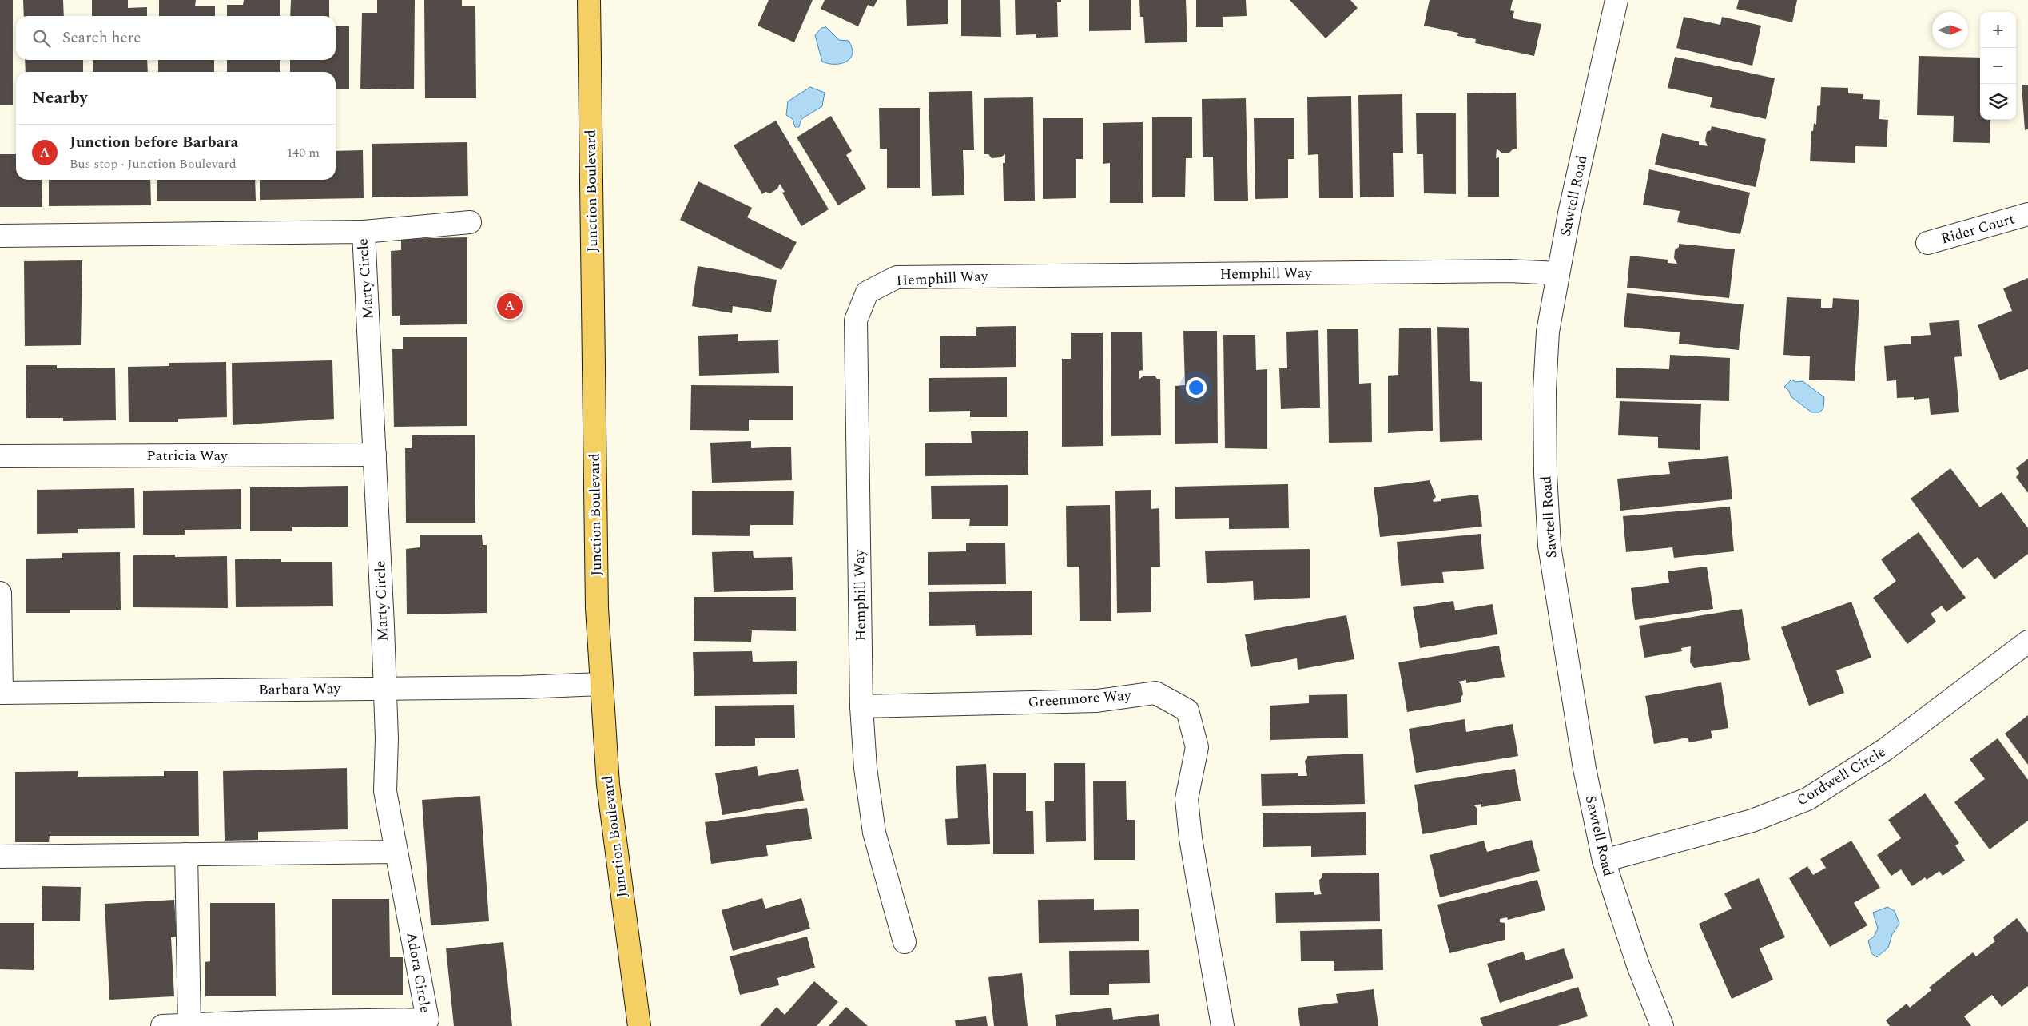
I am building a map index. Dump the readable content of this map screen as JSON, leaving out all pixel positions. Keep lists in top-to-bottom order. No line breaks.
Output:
{"streets":{"main road":["Junction Boulevard"],"street":["Sawtell Road","Rider Court","Hemphill Way","Marty Circle","Patricia Way","Barbara Way","Greenmore Way","Cordwell Circle","Adora Circle"]},"crossings":[["Junction Boulevard","Barbara Way"],["Sawtell Road","Hemphill Way"],["Sawtell Road","Cordwell Circle"],["Hemphill Way","Greenmore Way"],["Marty Circle","Patricia Way"],["Marty Circle","Barbara Way"],["Marty Circle","Adora Circle"],["Barbara Way","Adora Circle"]],"north":"right","page":{"map_buttons":["+","−"],"search":"Search here","heading":"Nearby","list":[{"mark":"A","name":"Junction before Barbara","note":"Bus stop · Junction Boulevard","value":"140 m"}],"pins":"A"}}
